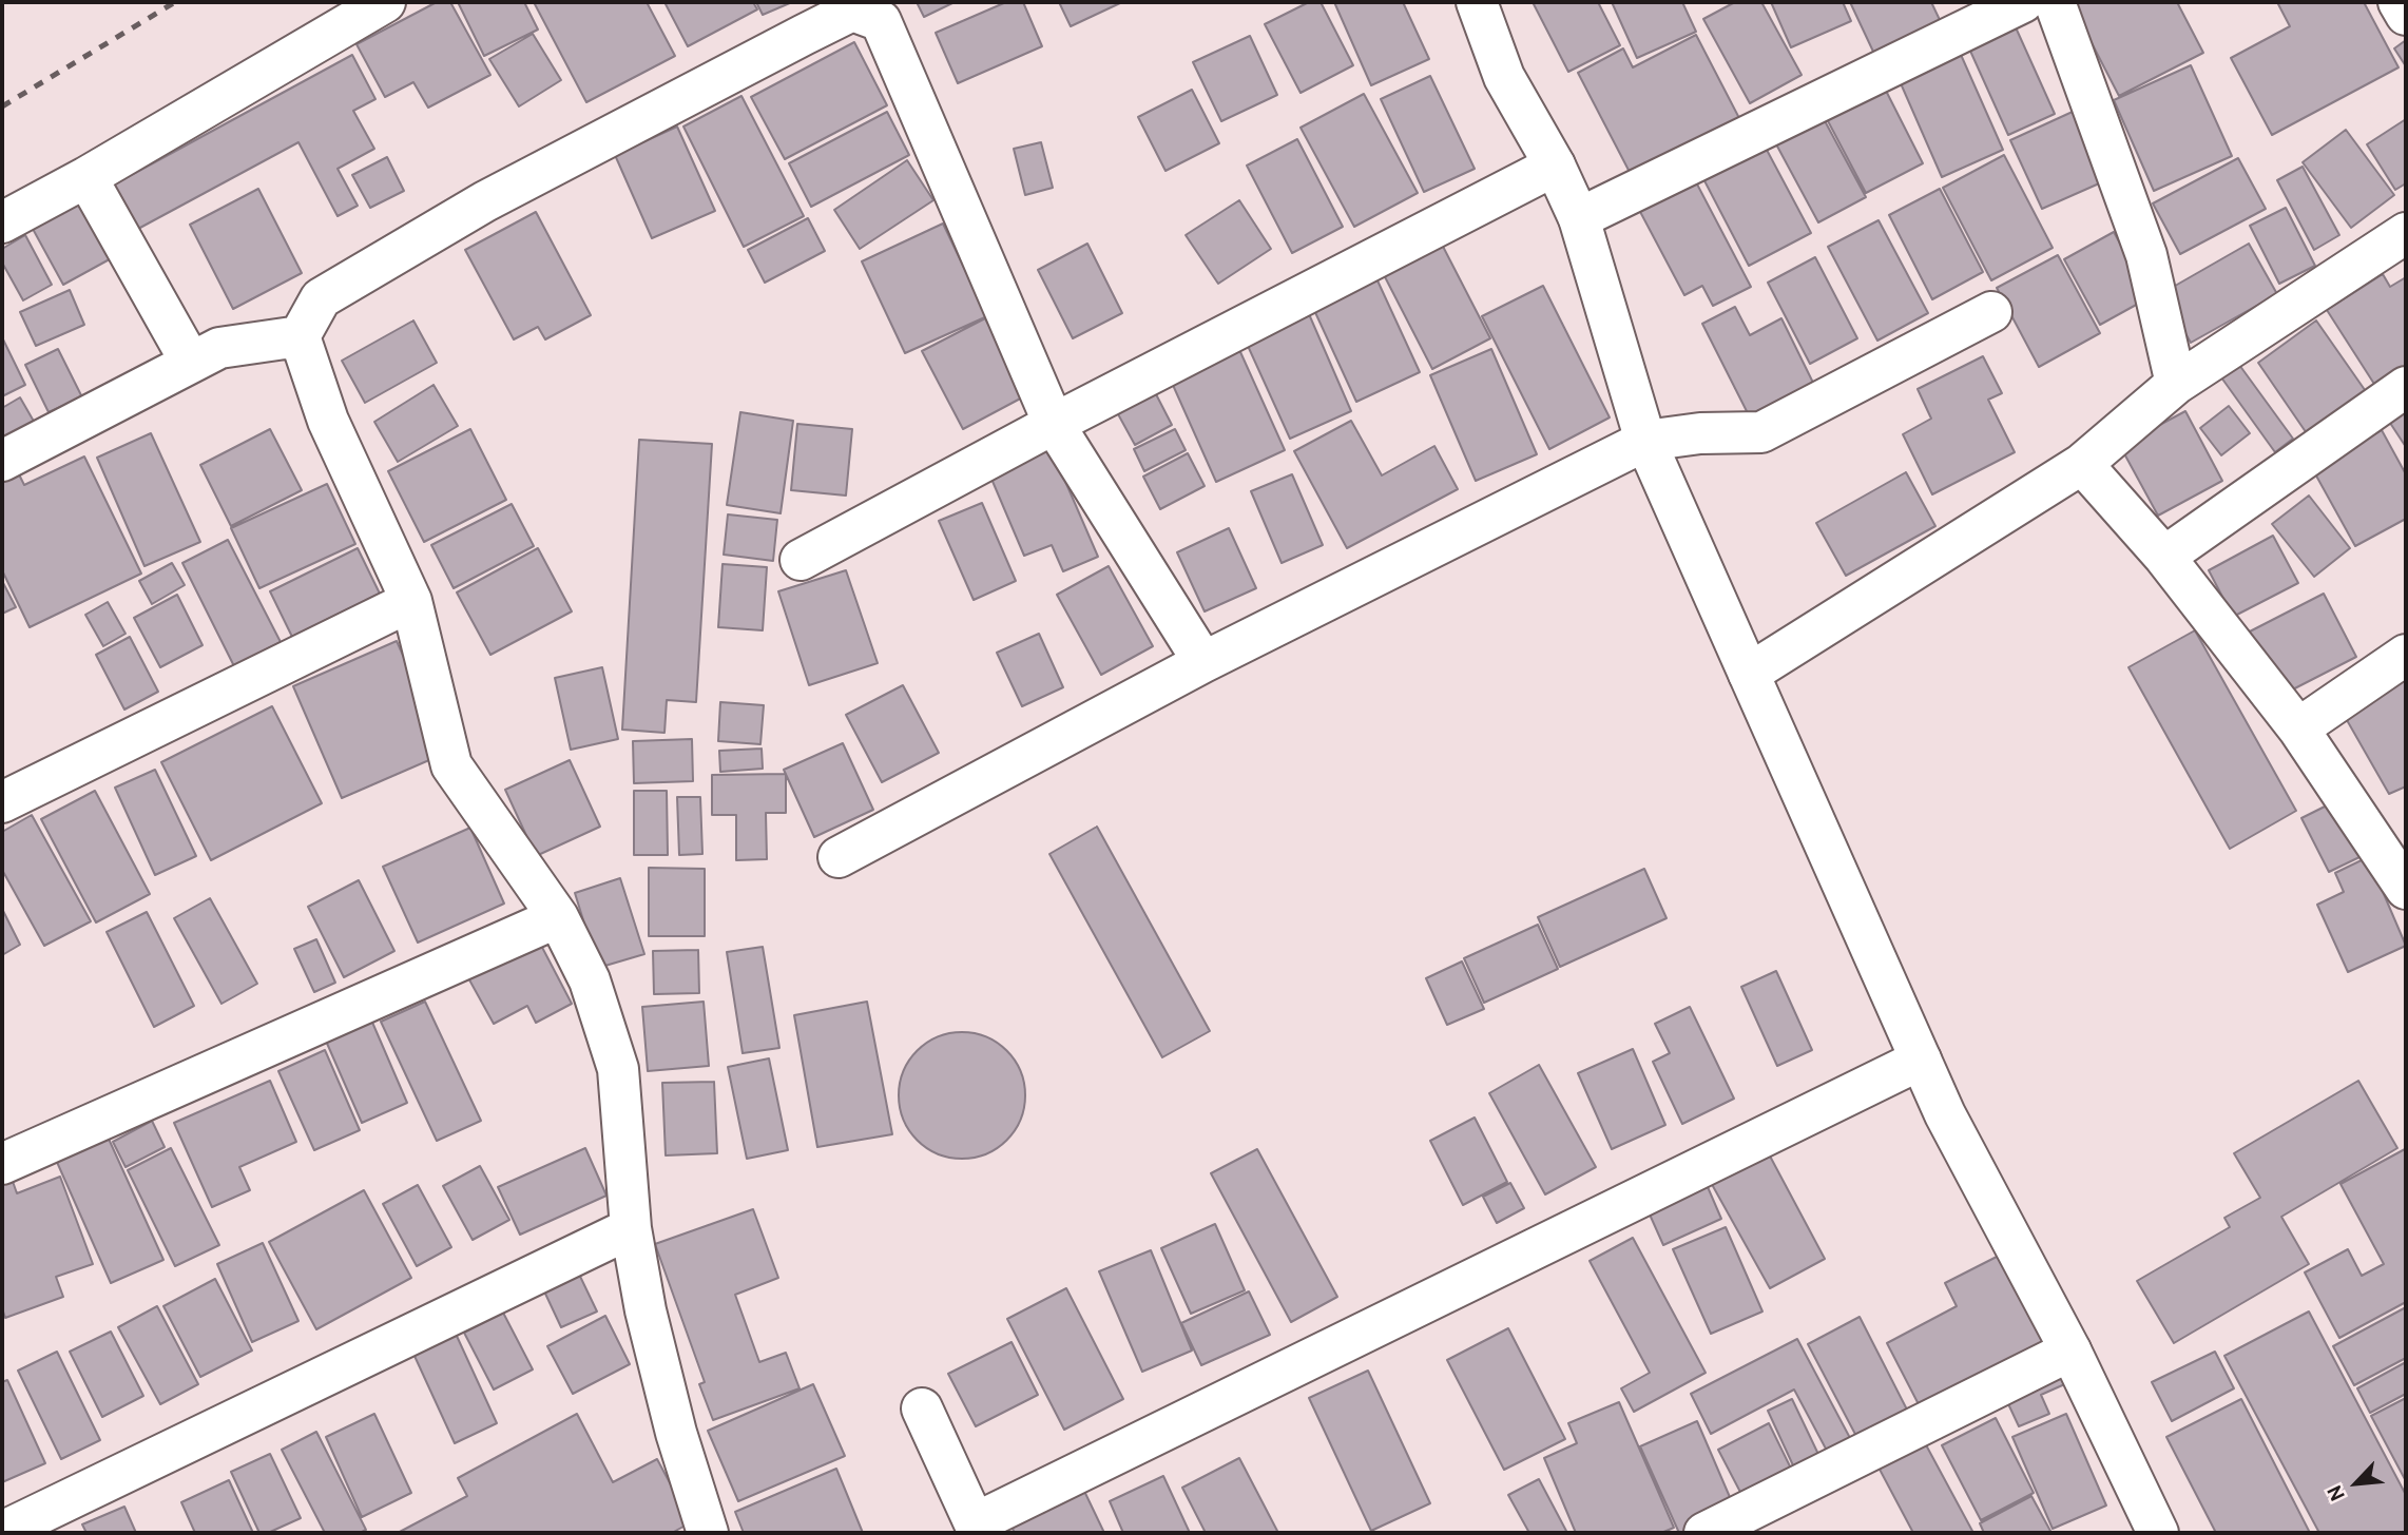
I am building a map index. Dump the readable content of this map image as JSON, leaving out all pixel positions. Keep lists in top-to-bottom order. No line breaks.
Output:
{"north":"bottom left"}
